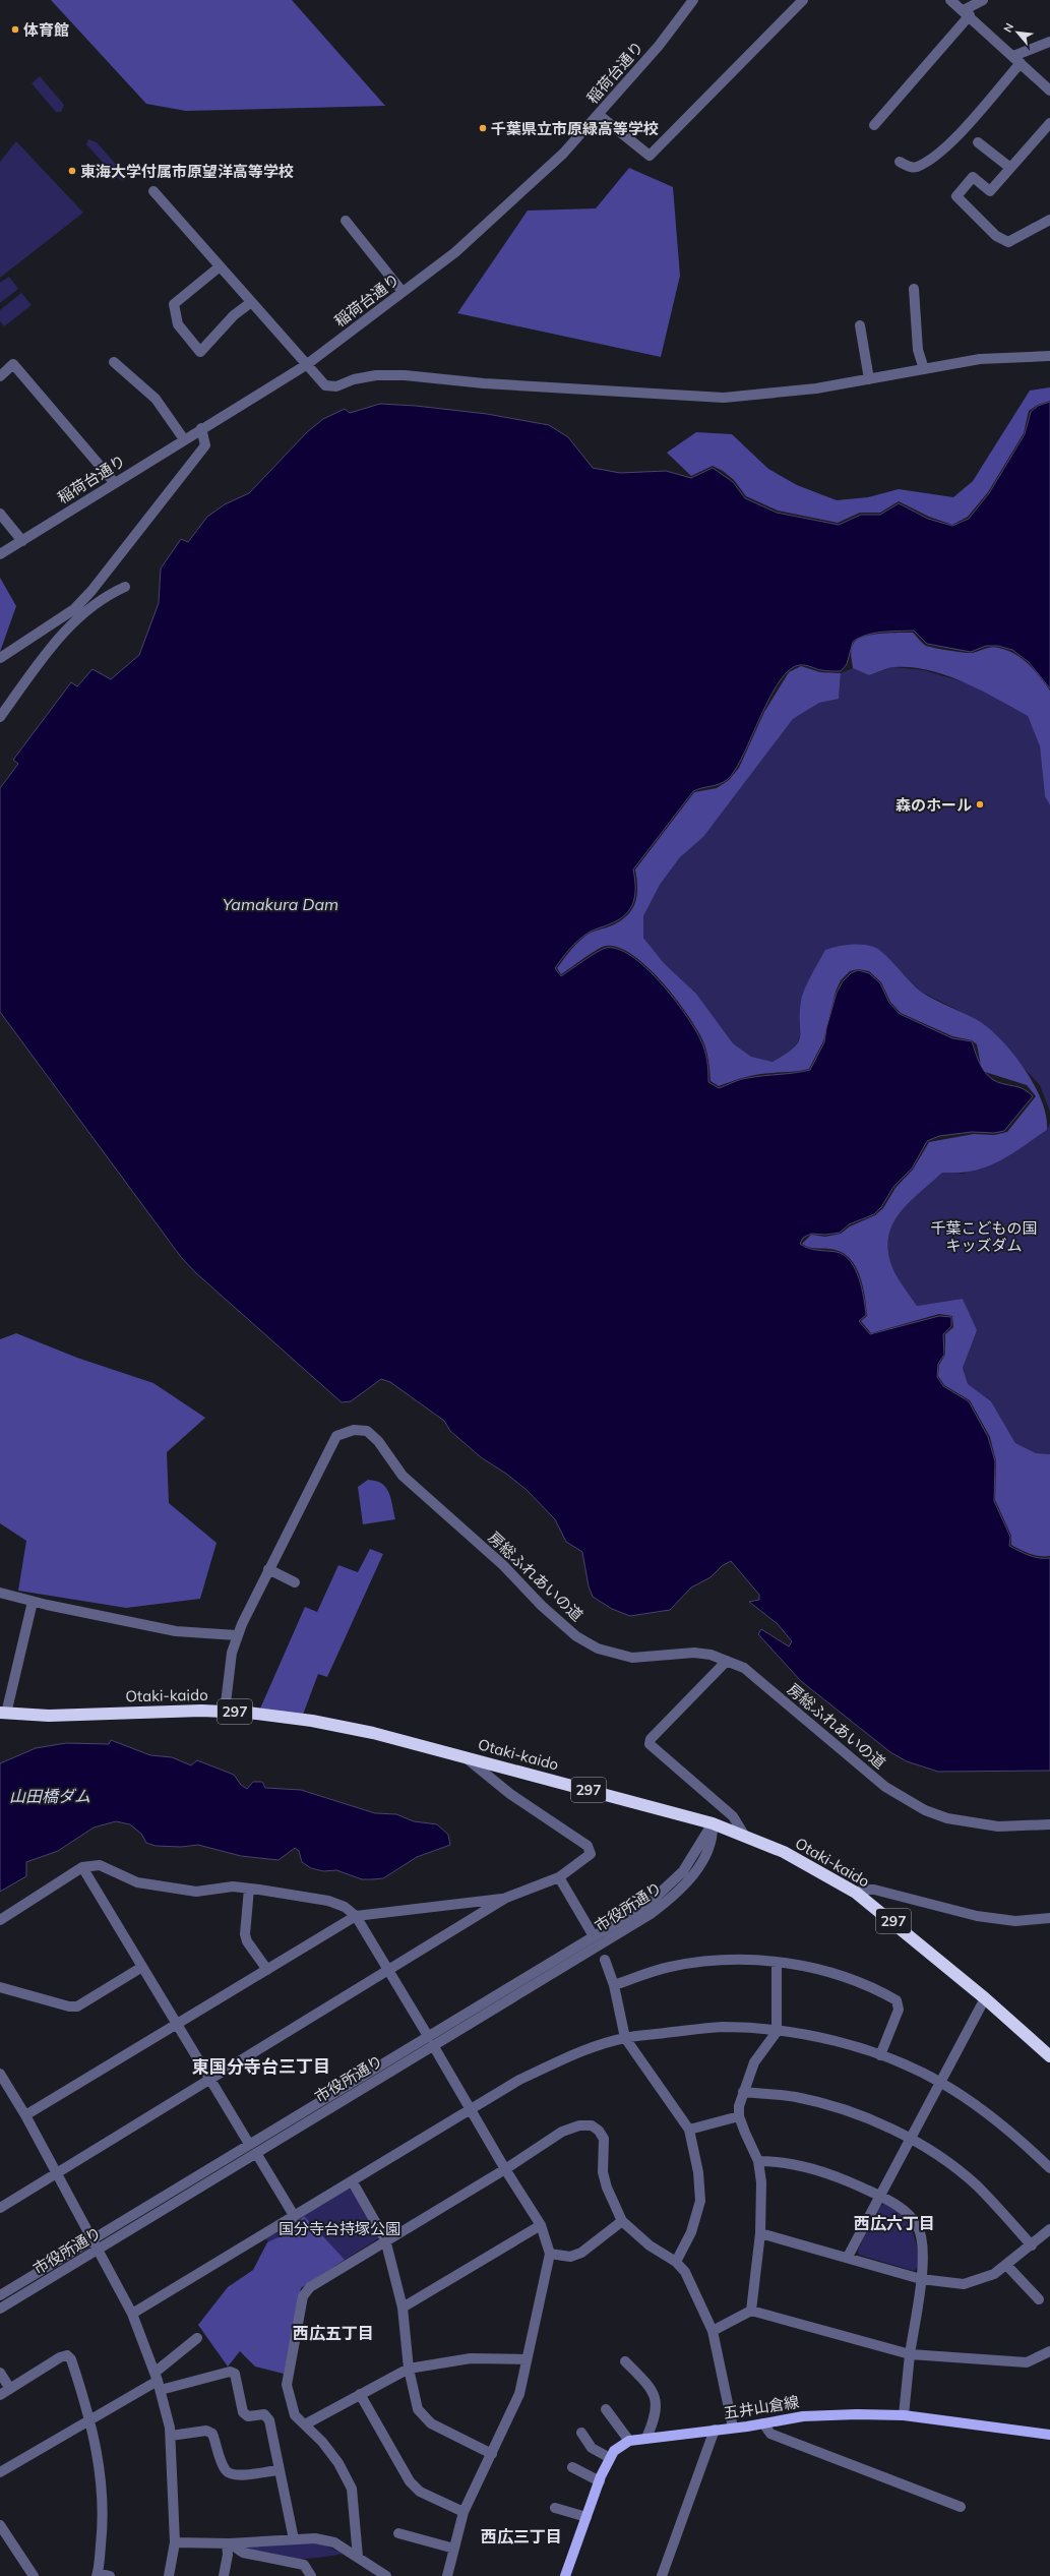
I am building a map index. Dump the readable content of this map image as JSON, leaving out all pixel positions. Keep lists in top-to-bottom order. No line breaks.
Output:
{"streets":{"highway":["Otaki-kaido","297"],"main road":["五井山倉線"],"street":["稲荷台通り","房総ふれあいの道","市役所通り"]},"crossings":[["房総ふれあいの道","Otaki-kaido"],["Otaki-kaido","市役所通り"]],"districts":["東国分寺台三丁目","西広六丁目","西広五丁目","西広三丁目"],"water":["Yamakura Dam","山田橋ダム"],"parks":["千葉こどもの国 キッズダム","国分寺台持塚公園"],"places":["体育館","千葉県立市原緑高等学校","東海大学付属市原望洋高等学校","森のホール"],"north":"top left"}
